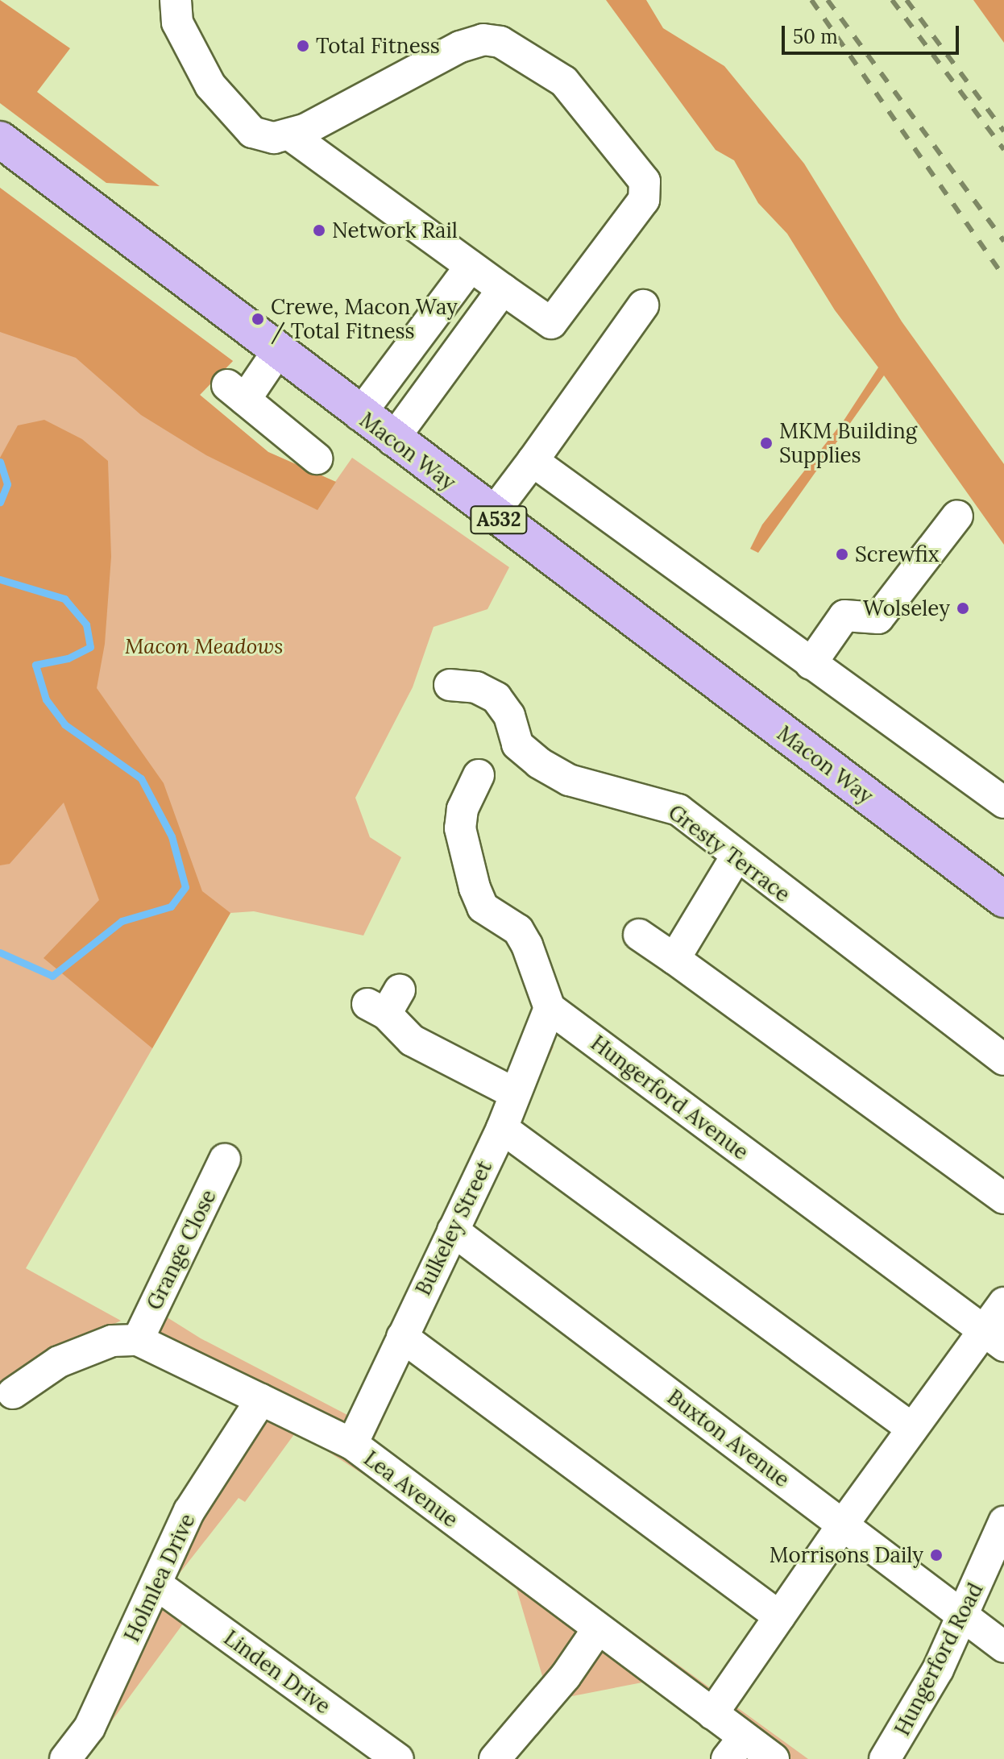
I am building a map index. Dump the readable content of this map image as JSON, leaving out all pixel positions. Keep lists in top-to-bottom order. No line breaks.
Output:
{"streets":{"main road":["Macon Way","A532"],"street":["Gresty Terrace","Hungerford Avenue","Bulkeley Street","Grange Close","Buxton Avenue","Lea Avenue","Holmlea Drive","Hungerford Road","Linden Drive"]},"crossings":[["Hungerford Avenue","Bulkeley Street"],["Bulkeley Street","Buxton Avenue"],["Bulkeley Street","Lea Avenue"],["Grange Close","Lea Avenue"],["Buxton Avenue","Hungerford Road"],["Lea Avenue","Holmlea Drive"],["Holmlea Drive","Linden Drive"]],"parks":["Macon Meadows"],"places":["Total Fitness","Network Rail","Crewe, Macon Way / Total Fitness","MKM Building Supplies","Screwfix","Wolseley","Morrisons Daily"],"scale_bar":"50 m"}
